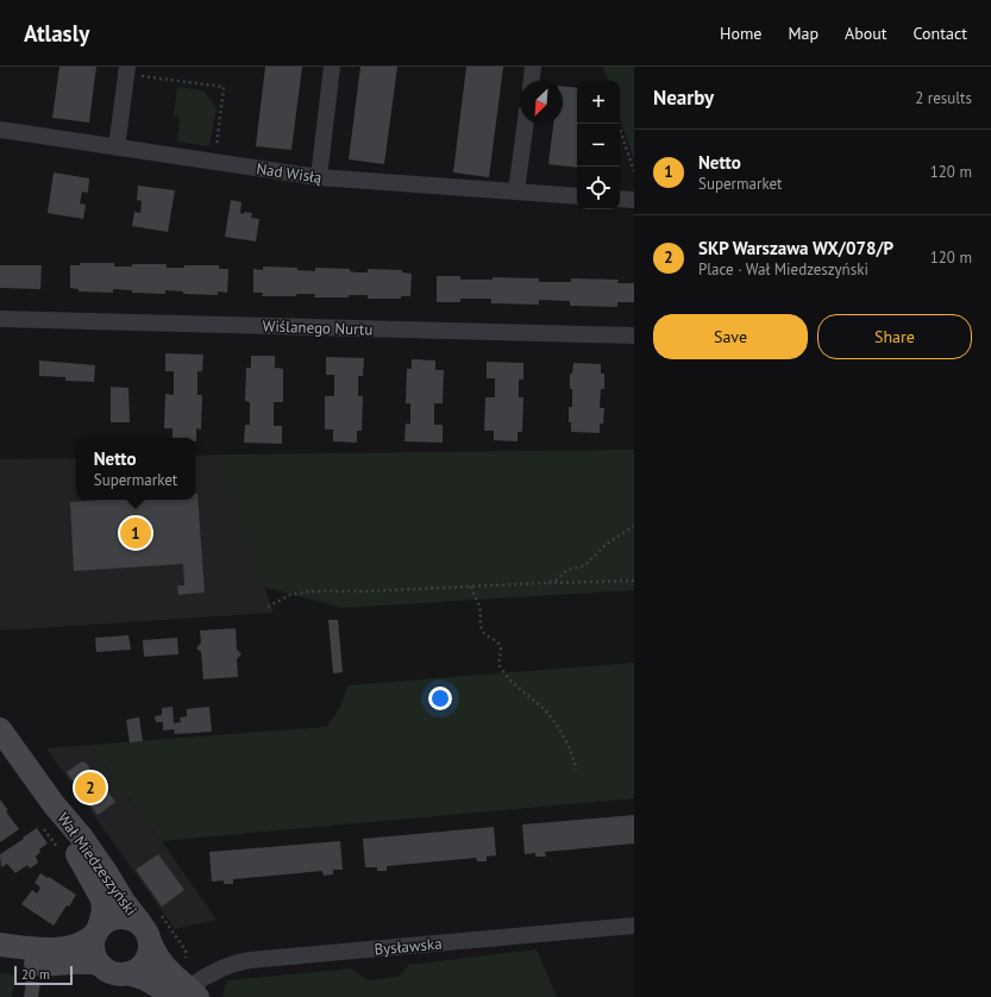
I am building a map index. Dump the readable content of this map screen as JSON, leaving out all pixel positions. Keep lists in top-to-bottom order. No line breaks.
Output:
{"streets":{"main road":["Wał Miedzeszyński"],"street":["Nad Wisłą","Wiślanego Nurtu","Bysławska"]},"scale_bar":"20 m","north":"bottom left","page":{"header":"Atlasly","nav":["Home","Map","About","Contact"],"heading":["Nearby","2 results"],"map_buttons":["+","−"],"list":[{"mark":"1","name":"Netto","note":"Supermarket","value":"120 m"},{"mark":"2","name":"SKP Warszawa WX/078/P","note":"Place · Wał Miedzeszyński","value":"120 m"}],"buttons":["Save","Share"],"popup":["Netto","Supermarket"],"pins":["1","2"],"scale":"20 m"}}
